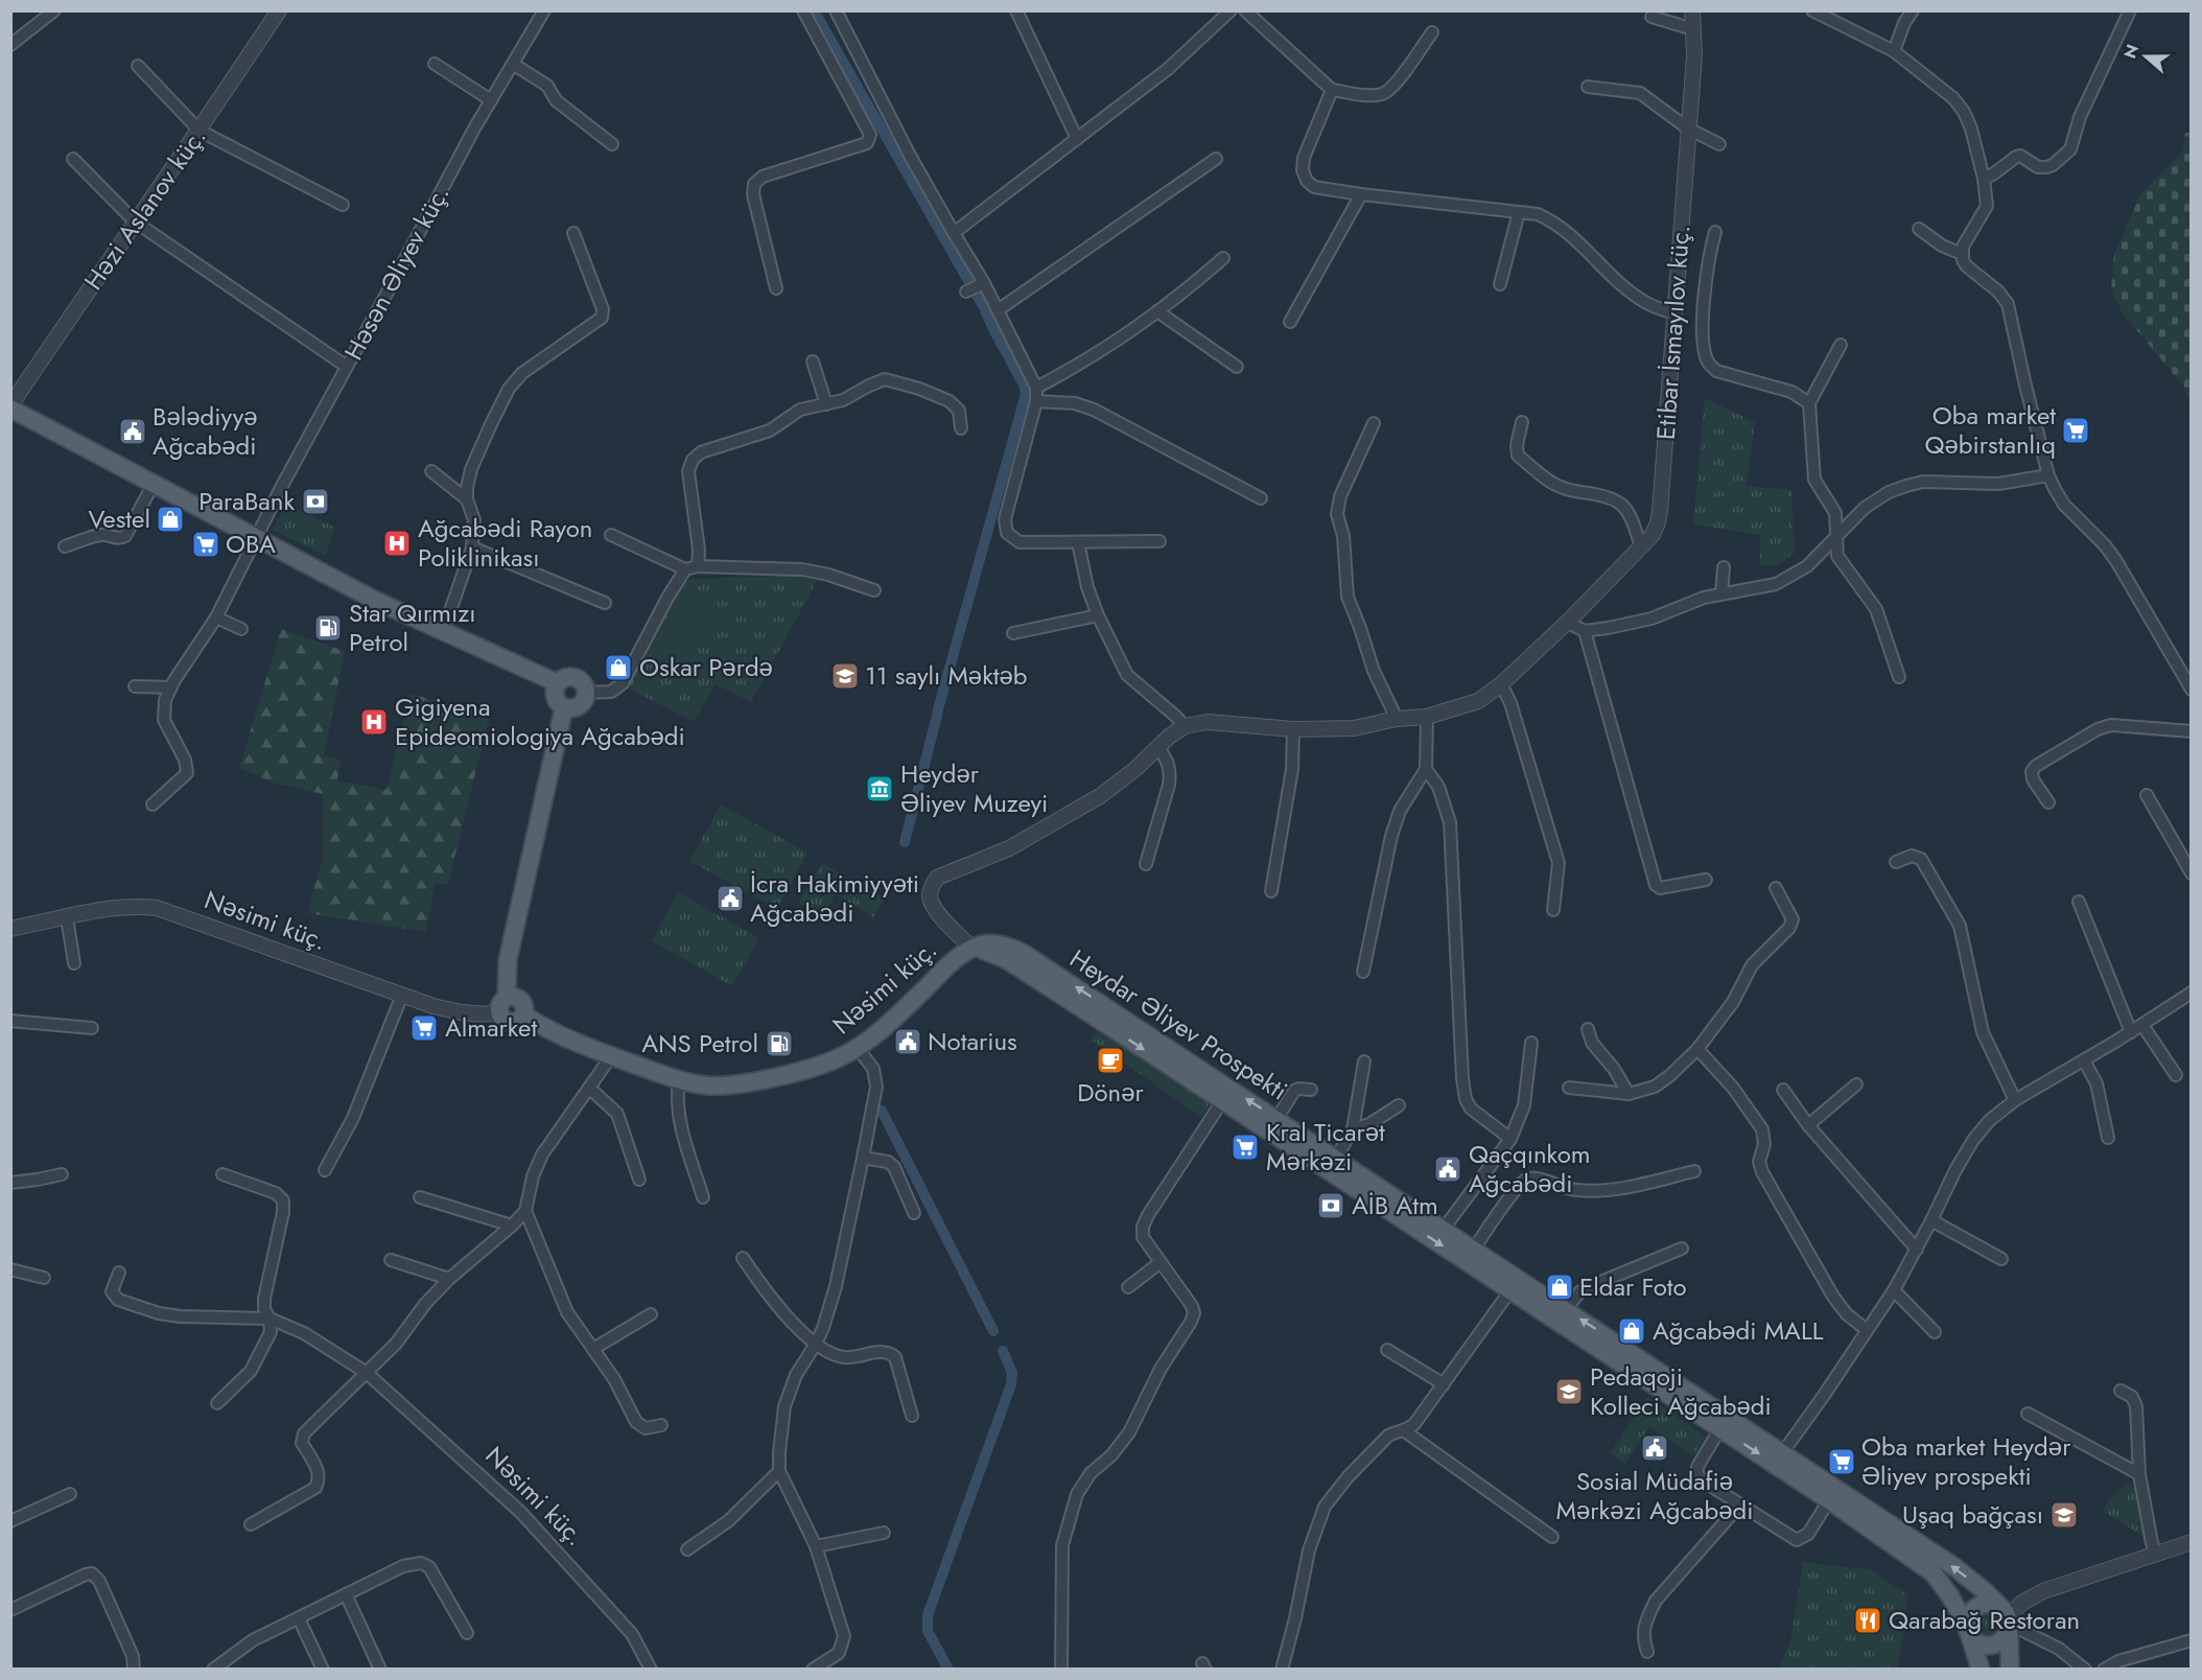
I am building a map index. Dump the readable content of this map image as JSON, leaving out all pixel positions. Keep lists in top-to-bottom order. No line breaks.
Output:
{"streets":{"main road":["Nəsimi küç.","Heydar Əliyev Prospekti"],"street":["Həzi Aslanov küç.","Həsən Əliyev küç.","Etibar İsmayılov küç."]},"crossings":[["Nəsimi küç.","Heydar Əliyev Prospekti"]],"places":{"supermarket":["Oba market Qəbirstanlıq","OBA","Almarket","Kral Ticarət Mərkəzi","Oba market Heydər Əliyev prospekti"],"public building":["Bələdiyyə Ağcabədi","İcra Hakimiyyəti Ağcabədi","Notarius","Qaçqınkom Ağcabədi","Sosial Müdafiə Mərkəzi Ağcabədi"],"bank":["ParaBank","AİB Atm"],"shop":["Vestel","Oskar Pərdə","Eldar Foto","Ağcabədi MALL"],"hospital":["Ağcabədi Rayon Poliklinikası","Gigiyena Epideomiologiya Ağcabədi"],"fuel station":["Star Qırmızı Petrol","ANS Petrol"],"school or university":["11 saylı Məktəb","Pedaqoji Kolleci Ağcabədi","Uşaq bağçası"],"museum":["Heydər Əliyev Muzeyi"],"cafe":["Dönər"],"restaurant":["Qarabağ Restoran"]},"north":"left"}
